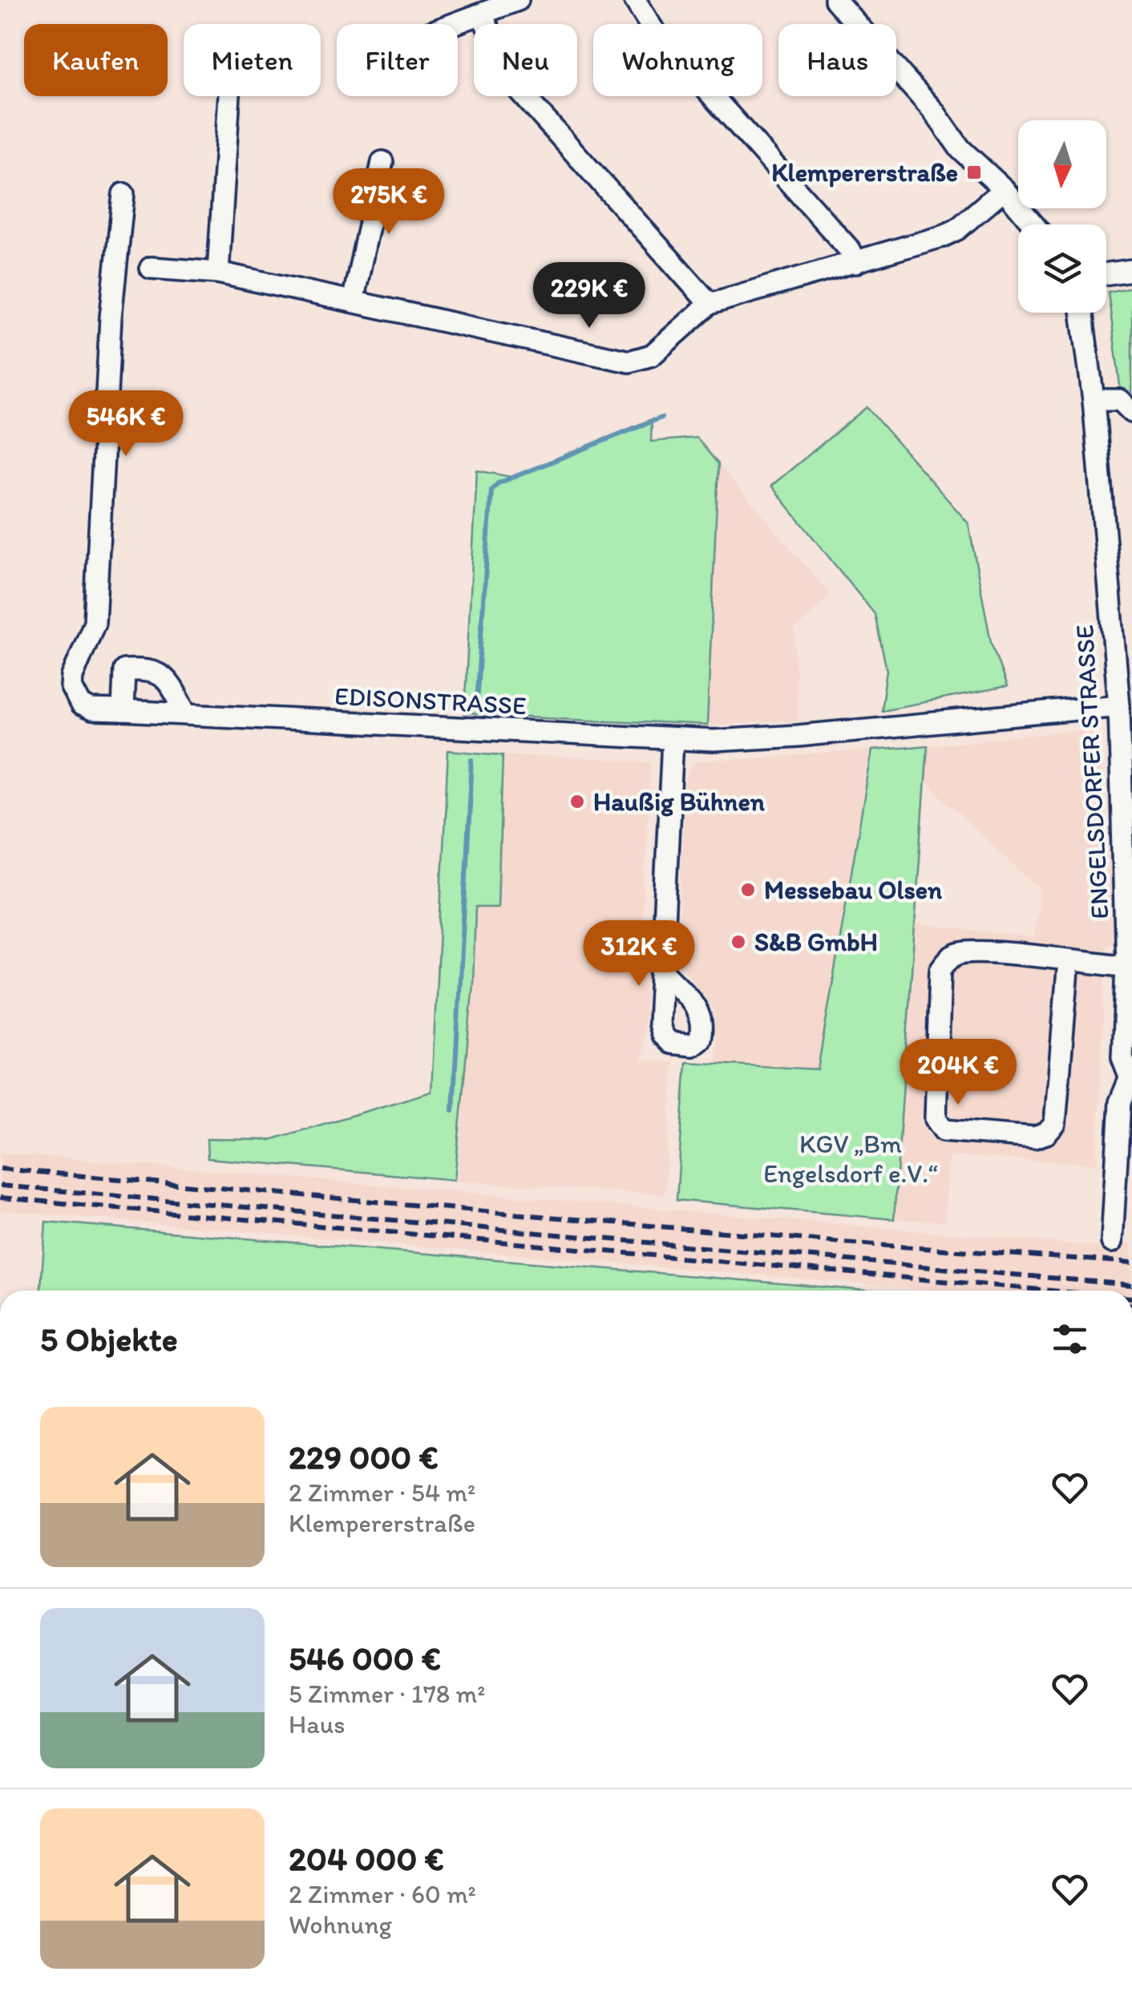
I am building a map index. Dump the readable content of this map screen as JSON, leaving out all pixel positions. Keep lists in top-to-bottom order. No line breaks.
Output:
{"streets":{"street":["EDISONSTRASSE","ENGELSDORFER STRASSE"]},"crossings":[["EDISONSTRASSE","ENGELSDORFER STRASSE"]],"parks":["KGV „Bm Engelsdorf e.V.“"],"places":{"transit":["Klempererstraße"],"other":["Haußig Bühnen","Messebau Olsen","S&B GmbH"]},"north":"bottom","page":{"chip":["Kaufen","Mieten","Filter","Neu","Wohnung","Haus"],"price":["275K €","229K €","546K €","312K €","204K €"],"heading":"5 Objekte","list":[{"name":"229 000 €","note":"2 Zimmer · 54 m² · Klempererstraße"},{"name":"546 000 €","note":"5 Zimmer · 178 m² · Haus"},{"name":"204 000 €","note":"2 Zimmer · 60 m² · Wohnung"}]}}
